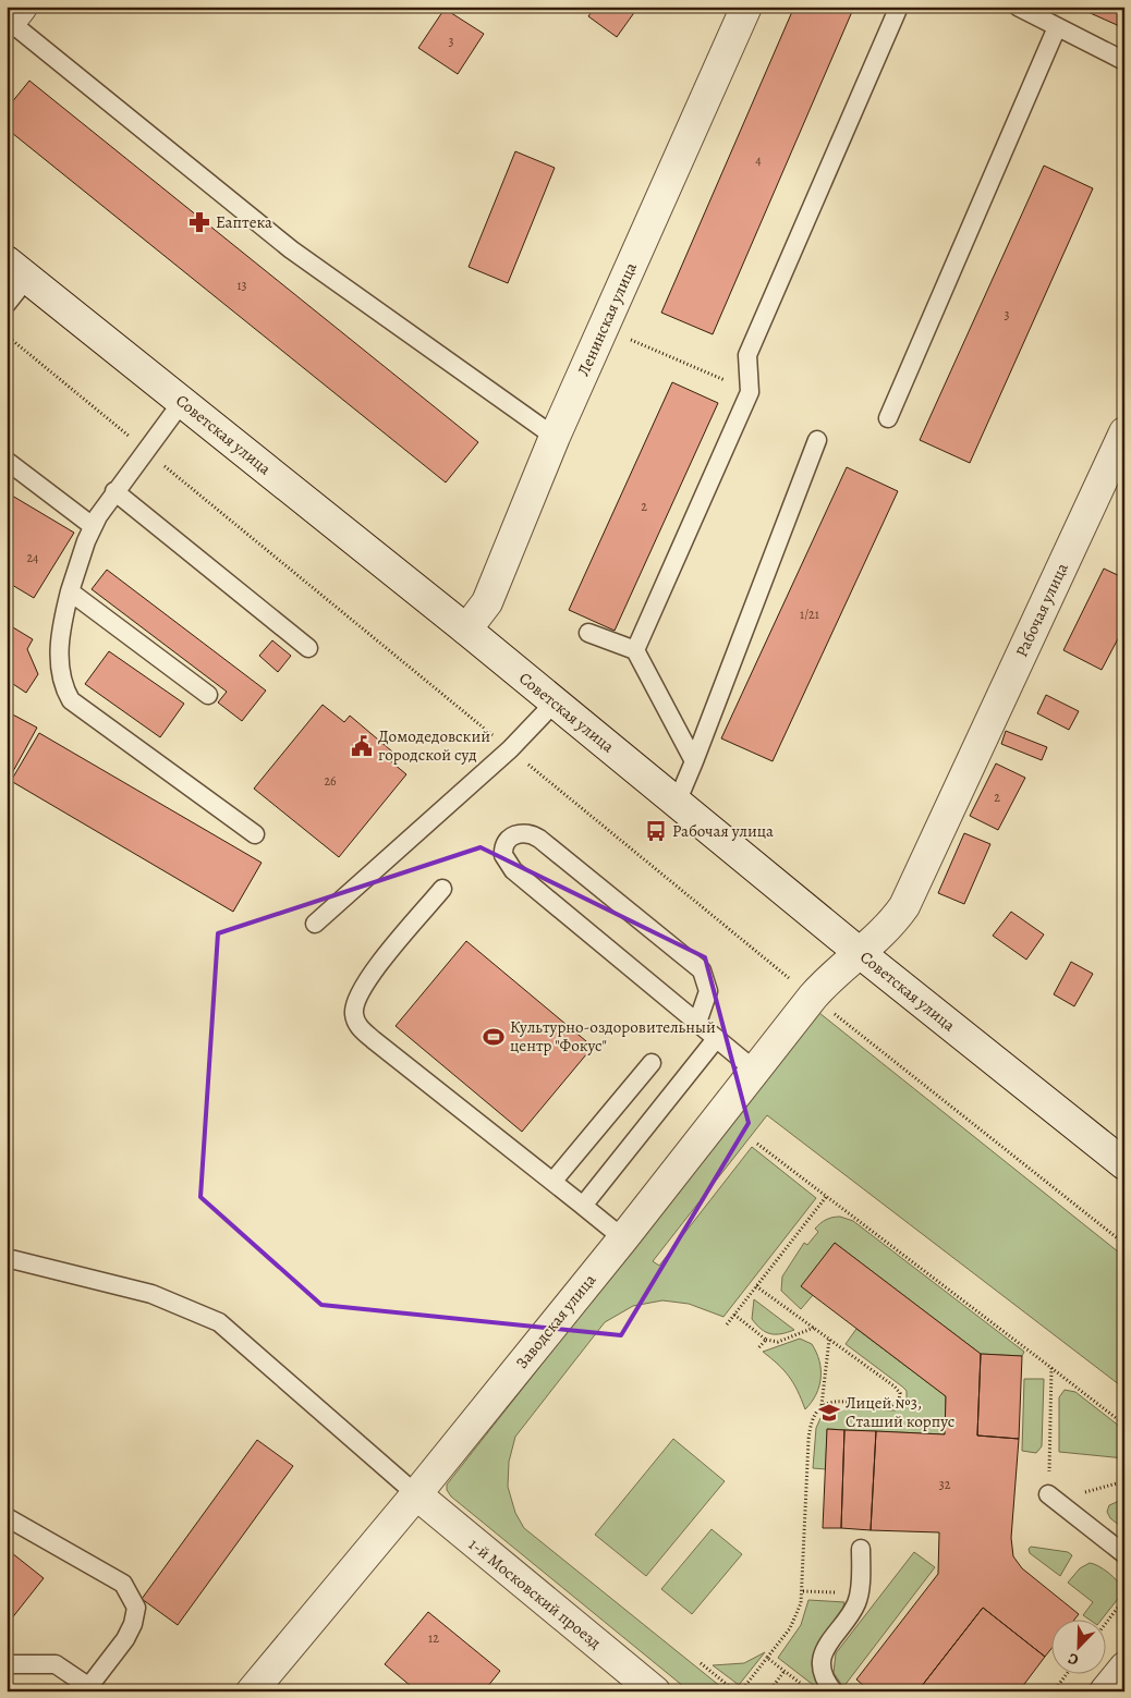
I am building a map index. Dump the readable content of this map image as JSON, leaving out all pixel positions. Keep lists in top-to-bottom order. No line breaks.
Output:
{"streets":{"street":["Ленинская улица","Советская улица","Рабочая улица","Заводская улица","1-й Московский проезд"]},"crossings":[["Ленинская улица","Советская улица"],["Советская улица","Рабочая улица"],["Советская улица","Заводская улица"],["Рабочая улица","Заводская улица"],["Заводская улица","1-й Московский проезд"]],"places":{"pharmacy":["Еаптека"],"public building":["Домодедовский городской суд"],"bus stop":["Рабочая улица"],"sports":["Культурно-оздоровительный центр \"Фокус\""],"school or university":["Лицей №3, Сташий корпус"]},"house_numbers":["3","4","13","3","2","24","1/21","26","2","32","12"],"north":"bottom left"}
